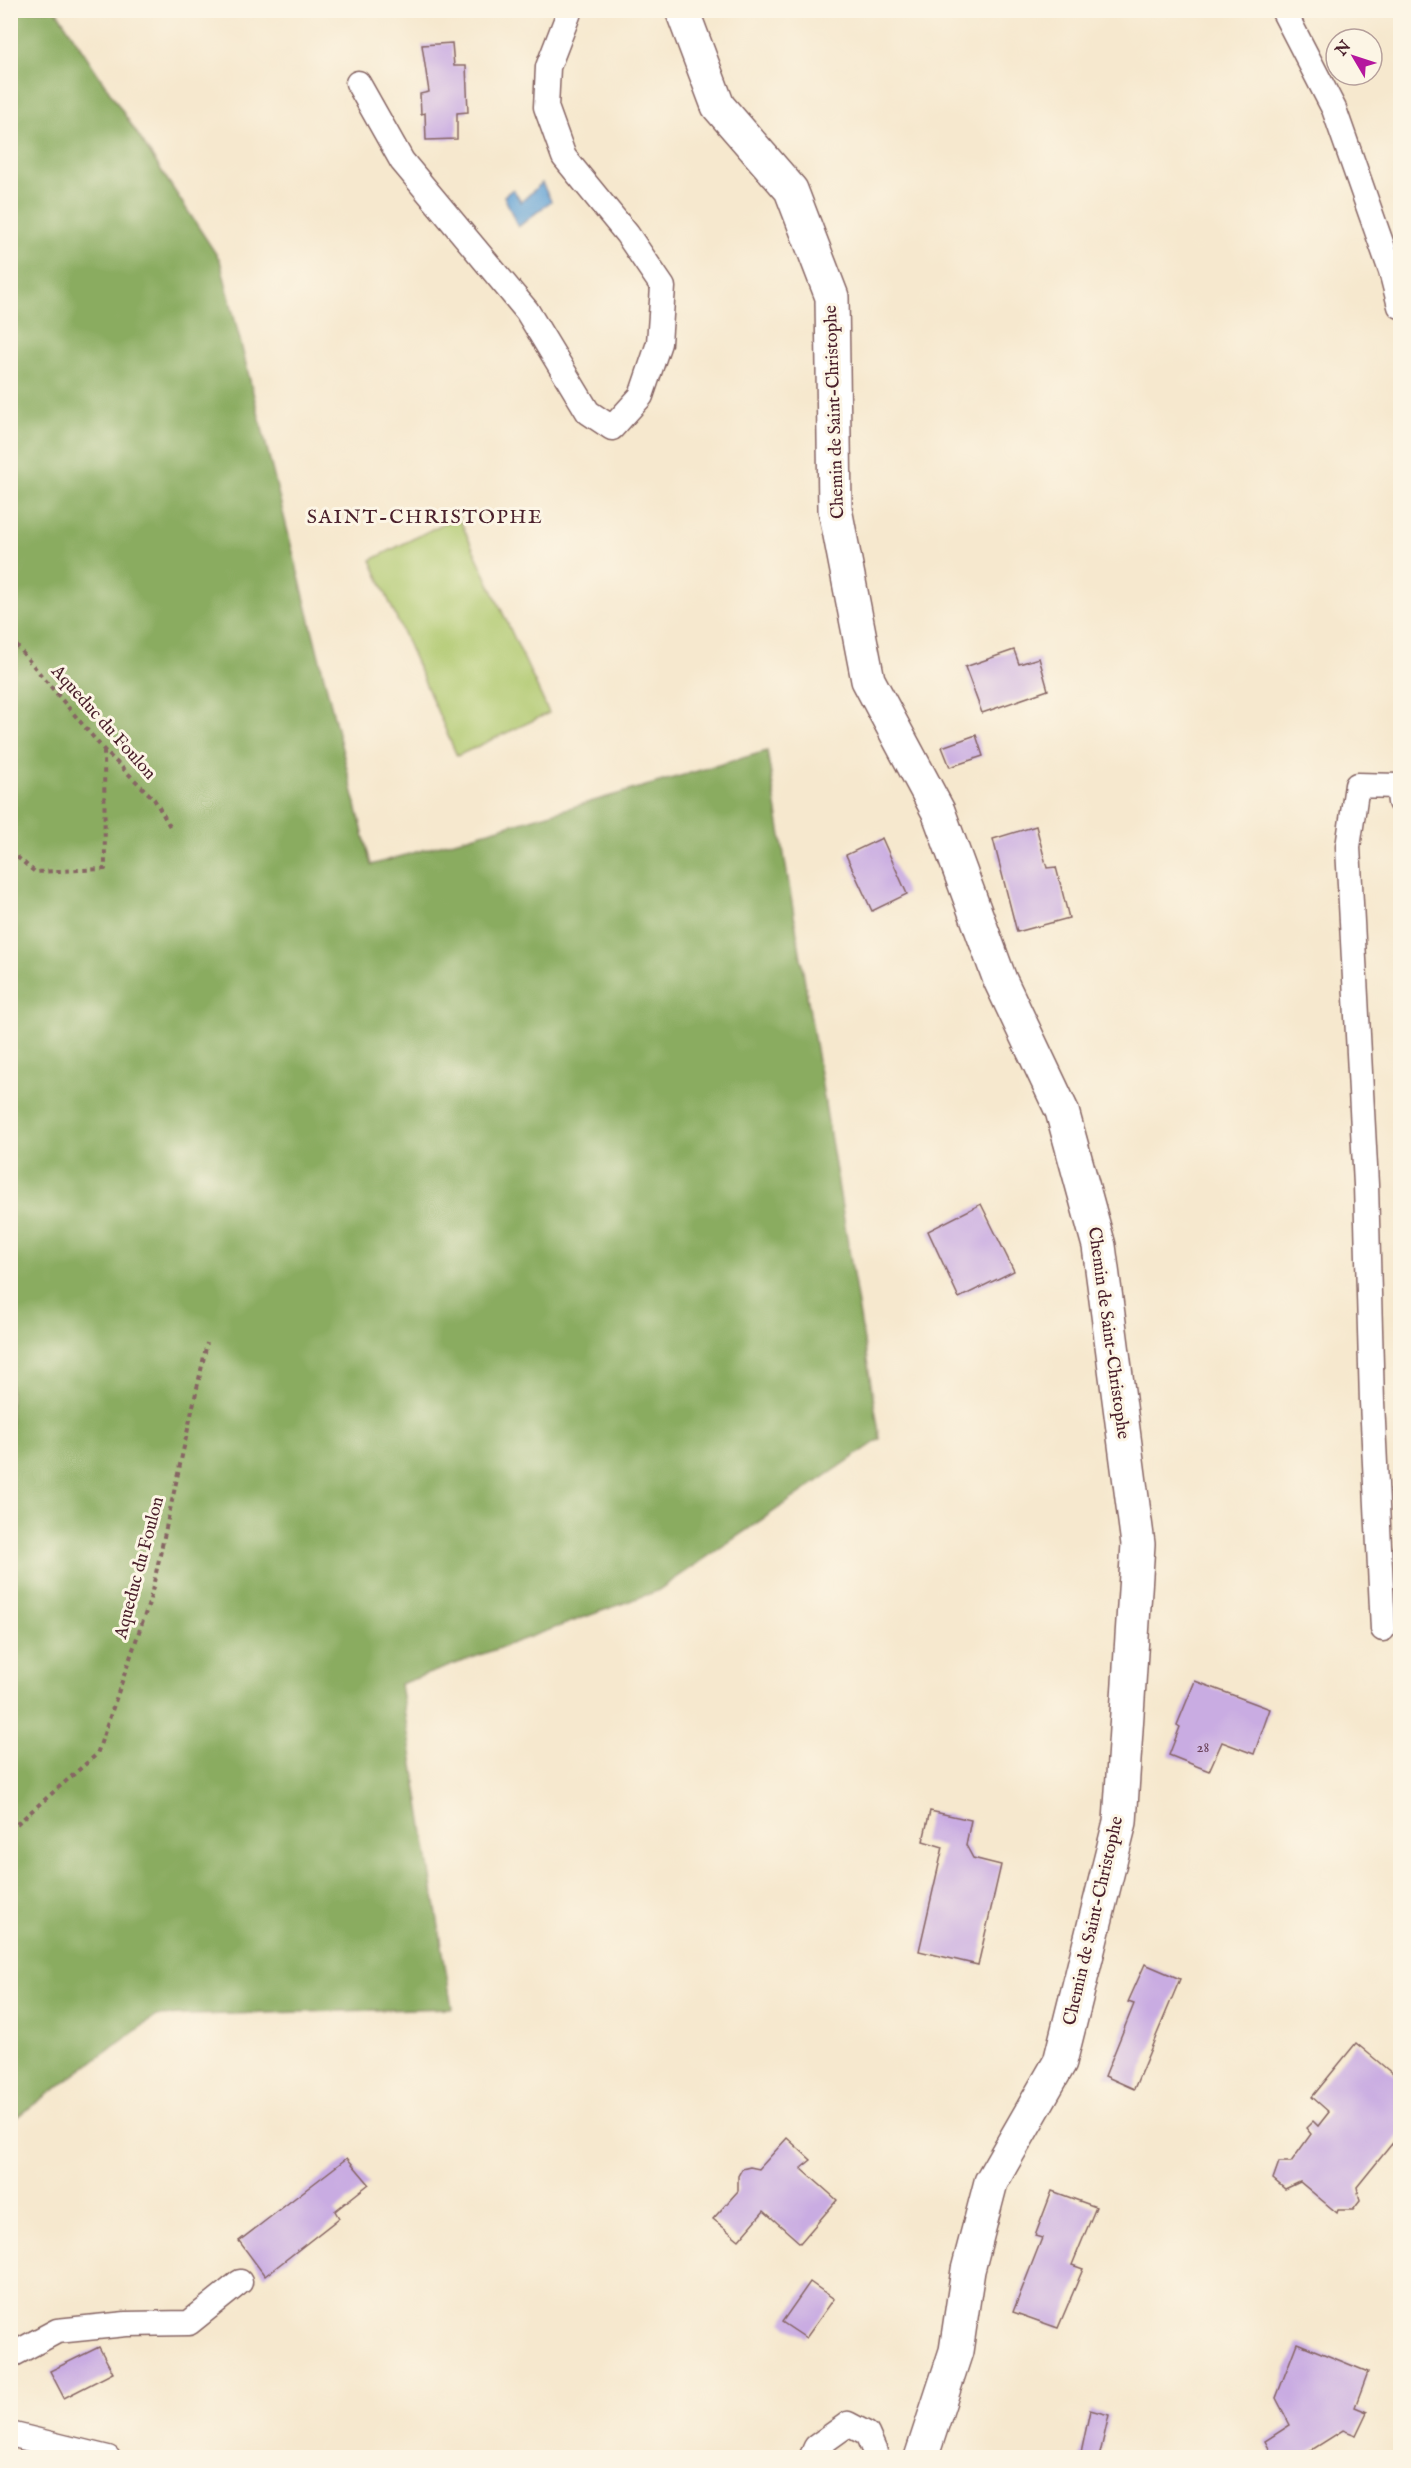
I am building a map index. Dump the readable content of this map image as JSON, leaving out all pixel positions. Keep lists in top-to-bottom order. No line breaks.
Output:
{"streets":{"street":["Chemin de Saint-Christophe"],"path":["Aqueduc du Foulon"]},"districts":["SAINT-CHRISTOPHE"],"house_numbers":["28"],"north":"top left"}
